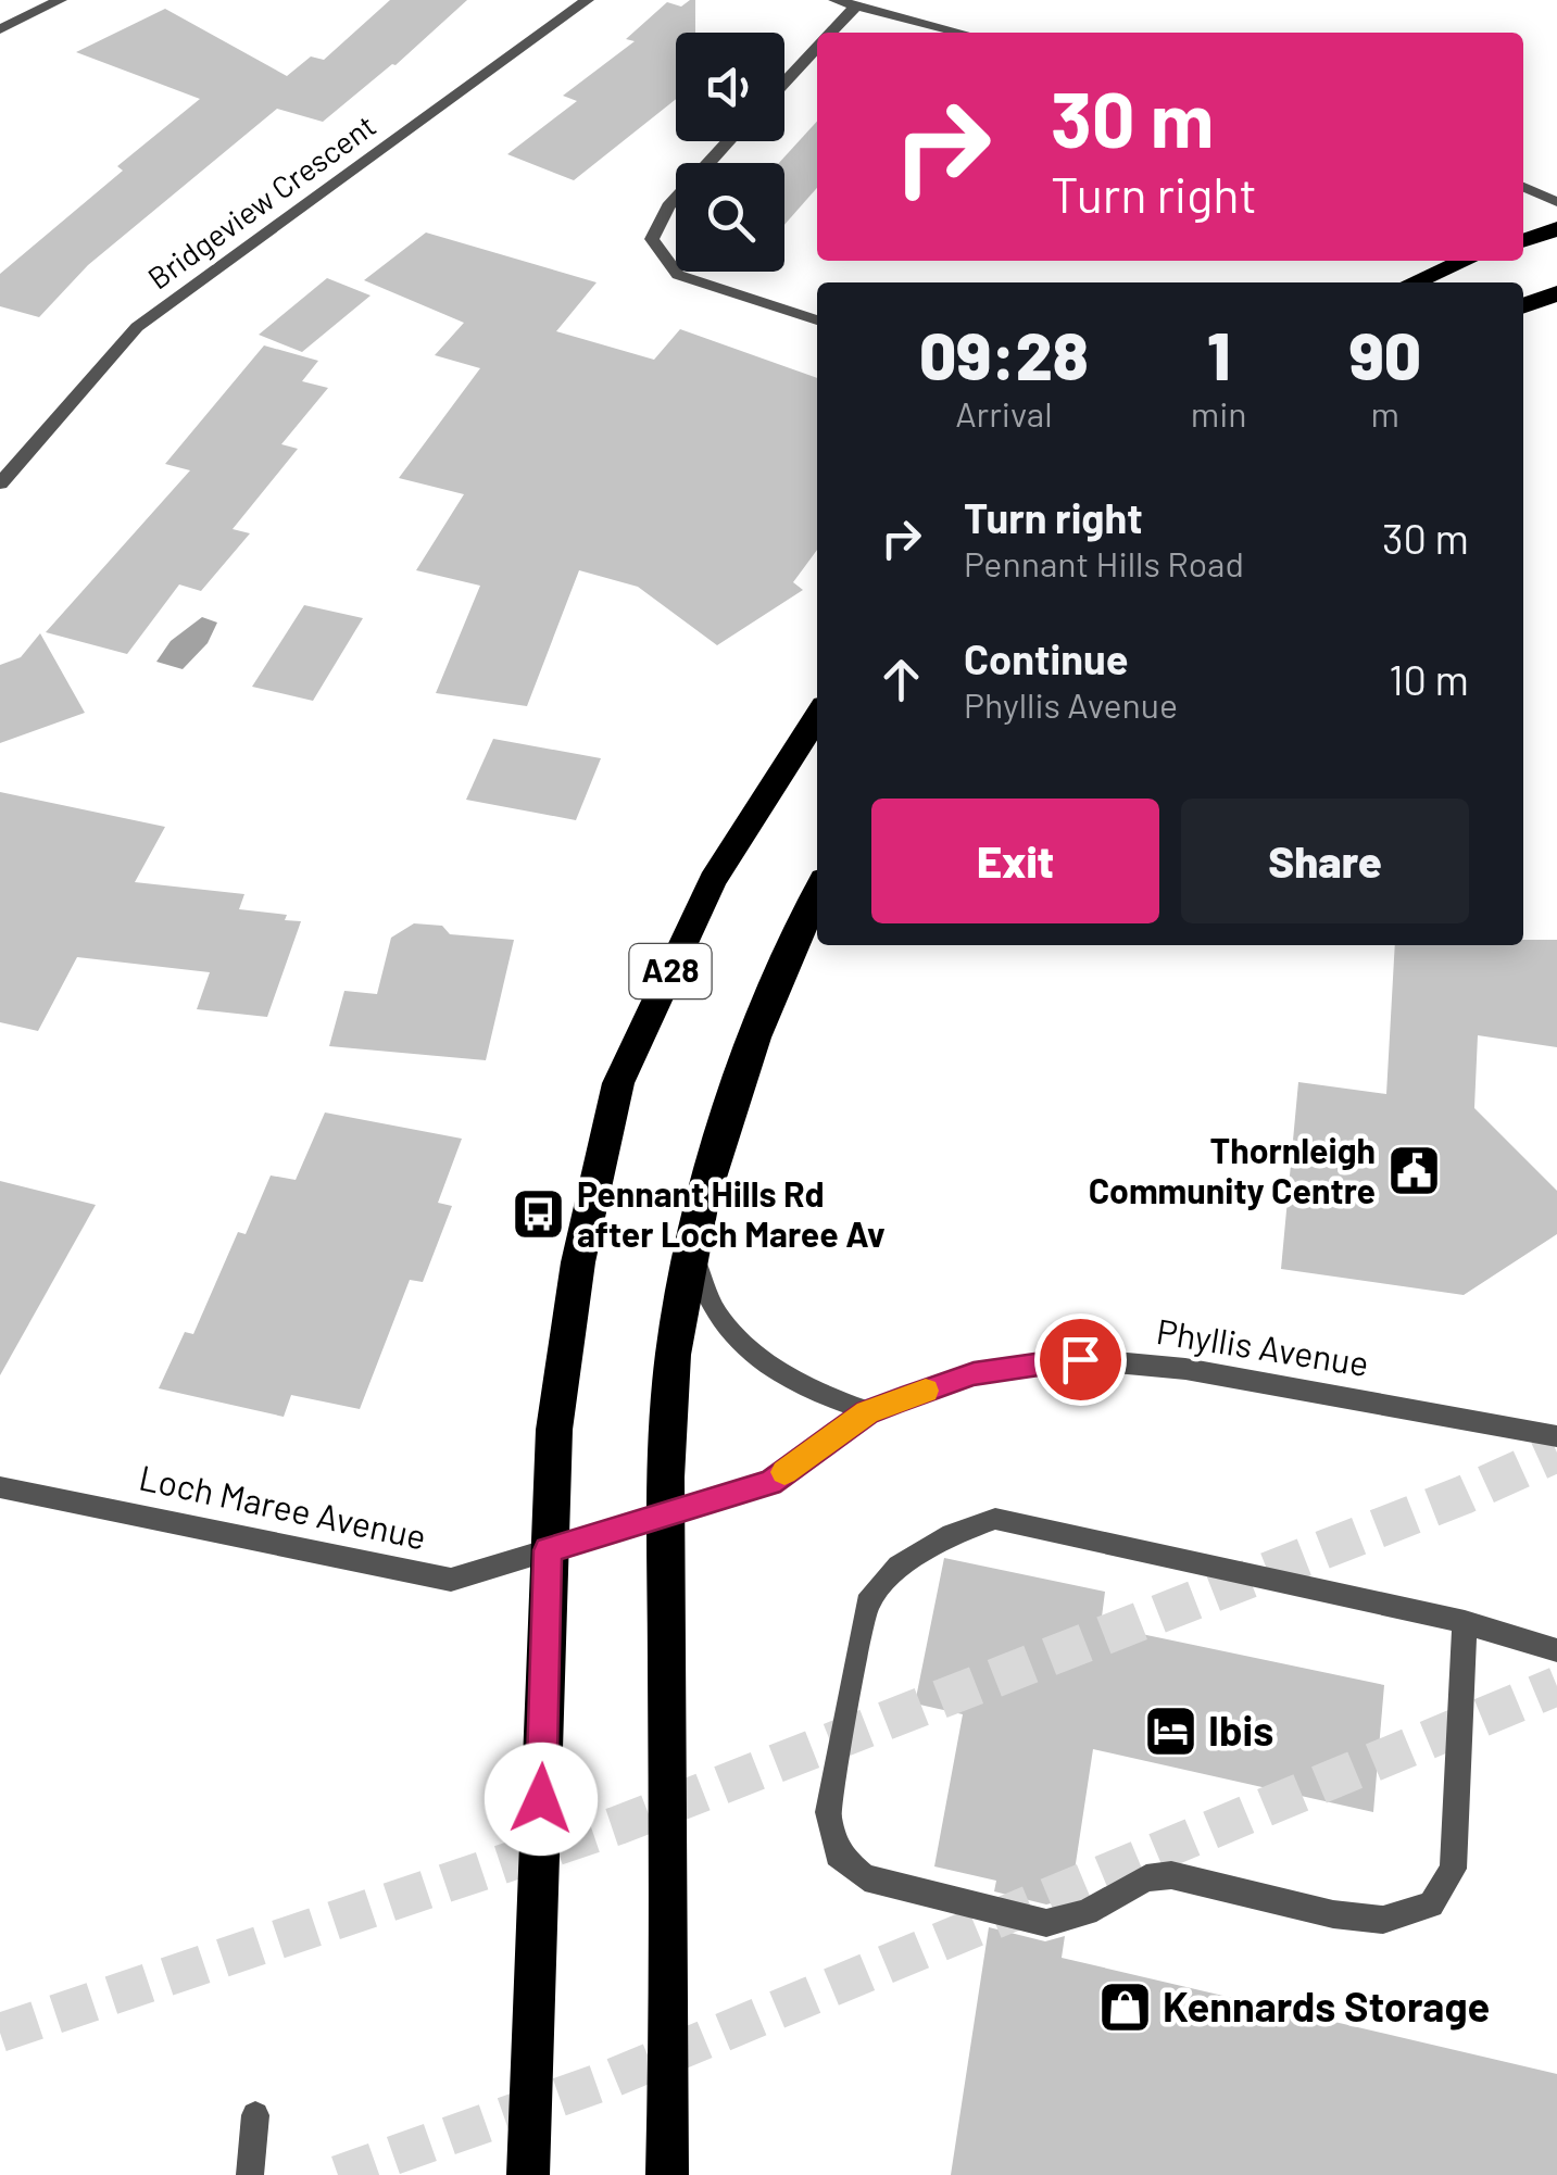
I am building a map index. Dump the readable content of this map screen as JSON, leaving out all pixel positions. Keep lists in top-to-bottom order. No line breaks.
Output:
{"streets":{"highway":["A28"],"street":["Bridgeview Crescent","Phyllis Avenue","Loch Maree Avenue"]},"crossings":[["A28","Loch Maree Avenue"],["Phyllis Avenue","Loch Maree Avenue"]],"places":{"public building":["Thornleigh Community Centre"],"bus stop":["Pennant Hills Rd after Loch Maree Av"],"hotel":["Ibis"],"shop":["Kennards Storage"]},"page":{"turn":["30 m","Turn right"],"eta":["09:28","Arrival","1","min","90","m"],"list":[{"name":"Turn right","note":"Pennant Hills Road","value":"30 m"},{"name":"Continue","note":"Phyllis Avenue","value":"10 m"}],"buttons":["Exit","Share"]}}
